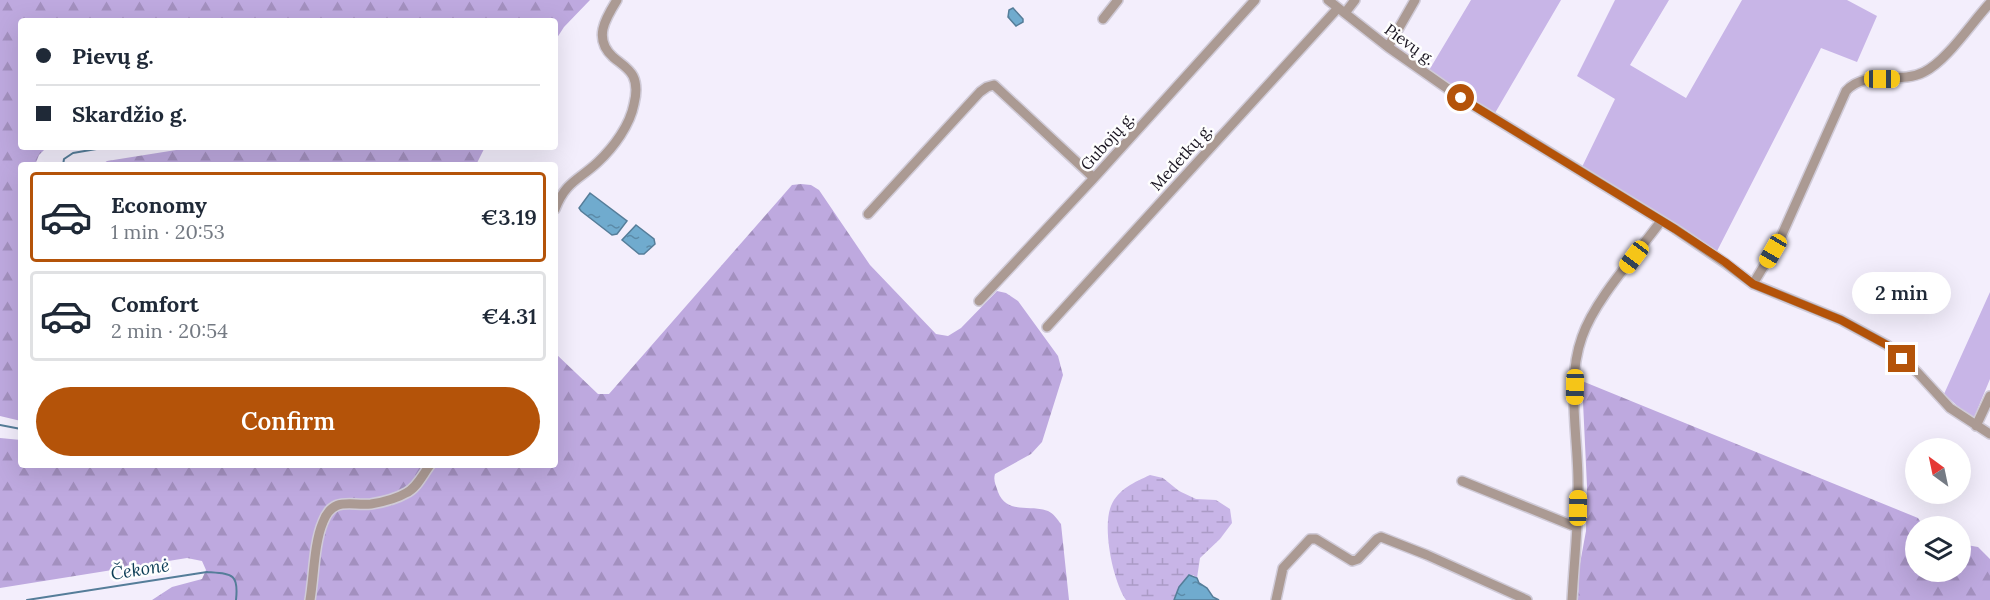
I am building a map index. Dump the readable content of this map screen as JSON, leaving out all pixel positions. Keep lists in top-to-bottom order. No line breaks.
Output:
{"streets":{"street":["Pievų g.","Gubojų g.","Medetkų g."]},"crossings":[["Pievų g.","Medetkų g."]],"water":["Čekonė"],"north":"top left","page":{"banner":["Pievų g.","Skardžio g."],"list":[{"name":"Economy","note":"1 min · 20:53","value":"€3.19"},{"name":"Comfort","note":"2 min · 20:54","value":"€4.31"}],"bubble":"2 min","buttons":"Confirm"}}
